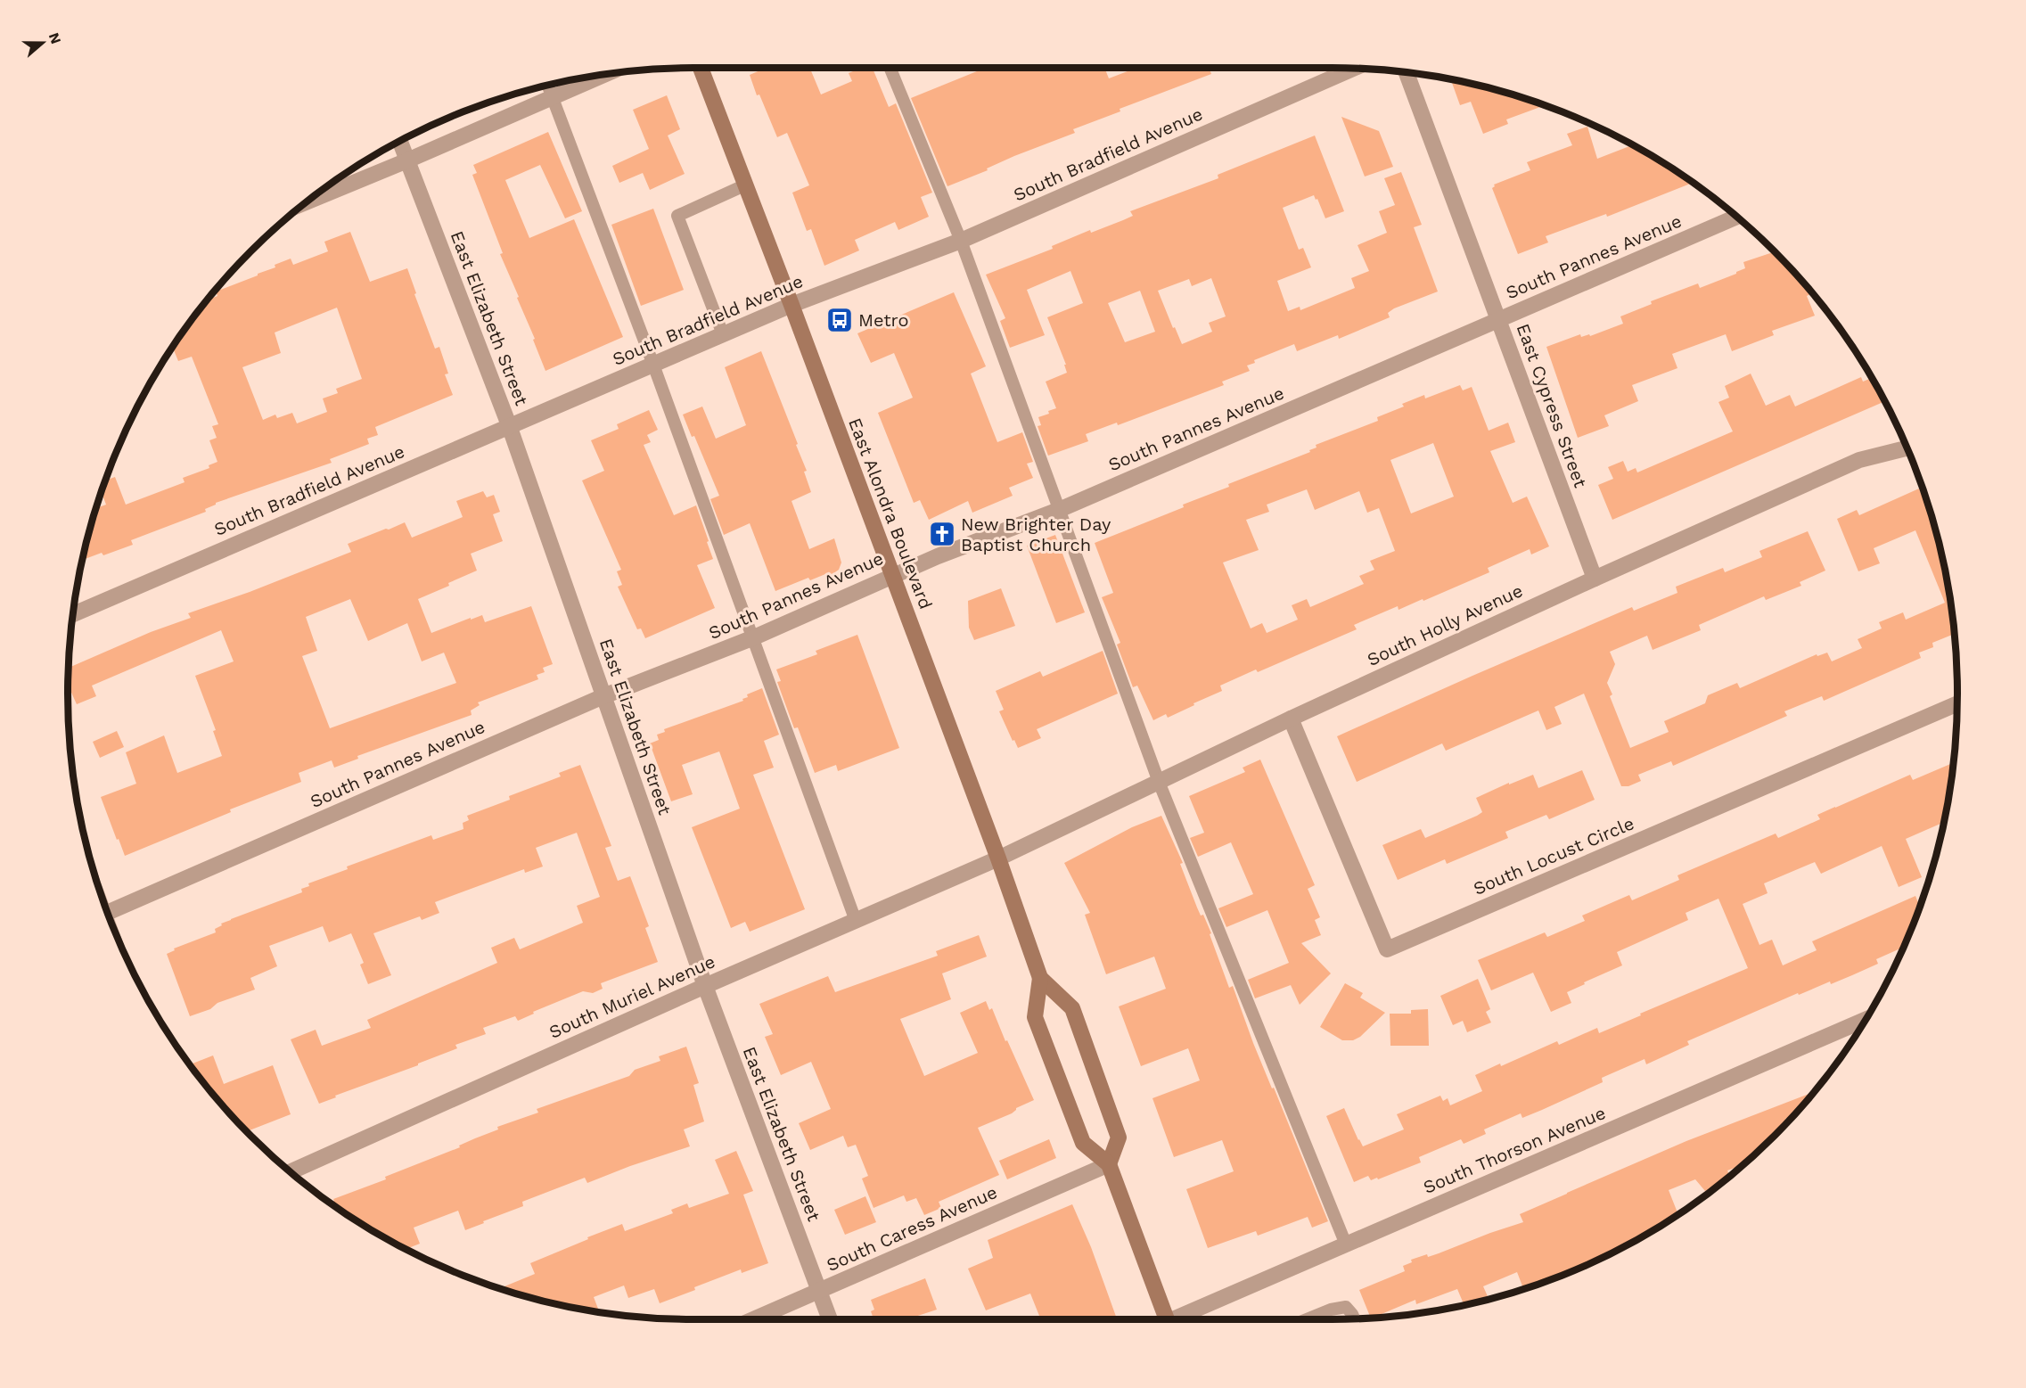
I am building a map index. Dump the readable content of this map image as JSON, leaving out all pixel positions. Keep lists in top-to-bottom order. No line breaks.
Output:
{"streets":{"main road":["East Alondra Boulevard"],"street":["South Bradfield Avenue","South Pannes Avenue","East Elizabeth Street","East Cypress Street","South Holly Avenue","South Locust Circle","South Muriel Avenue","South Thorson Avenue","South Caress Avenue"]},"crossings":[["South Bradfield Avenue","East Elizabeth Street"],["South Bradfield Avenue","East Alondra Boulevard"],["South Pannes Avenue","East Elizabeth Street"],["South Pannes Avenue","East Cypress Street"],["South Pannes Avenue","East Alondra Boulevard"],["East Elizabeth Street","South Muriel Avenue"],["East Elizabeth Street","South Caress Avenue"],["East Cypress Street","South Holly Avenue"],["East Alondra Boulevard","South Holly Avenue"],["East Alondra Boulevard","South Muriel Avenue"],["East Alondra Boulevard","South Caress Avenue"],["South Holly Avenue","South Locust Circle"],["South Holly Avenue","South Muriel Avenue"]],"places":{"bus stop":["Metro"],"church":["New Brighter Day Baptist Church"]},"north":"right"}
